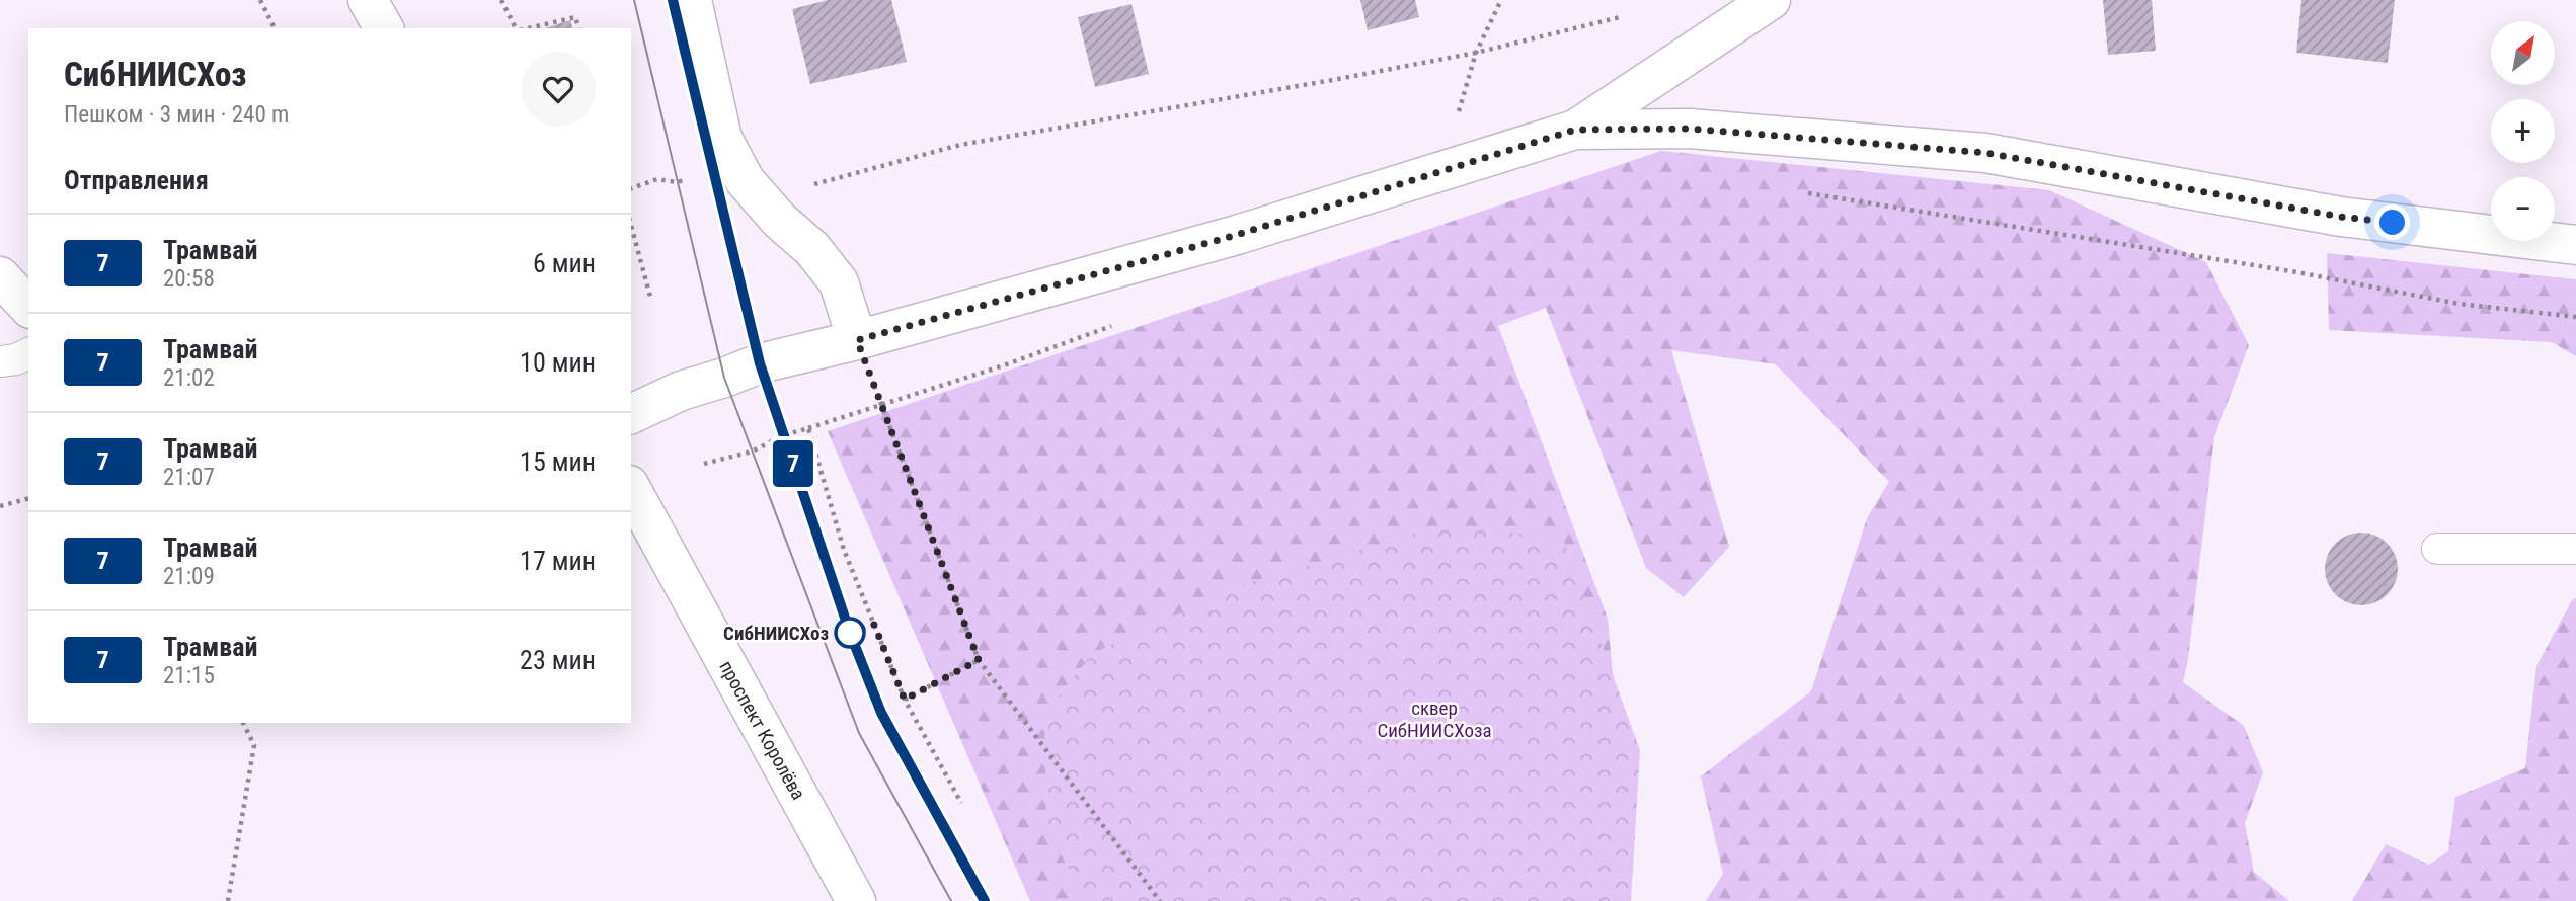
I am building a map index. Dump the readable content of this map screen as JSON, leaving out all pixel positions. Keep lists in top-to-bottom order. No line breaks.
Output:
{"streets":{"street":["проспект Королёва"]},"parks":["сквер СибНИИСХоза"],"places":["СибНИИСХоз"],"lines":["tram line 7"],"north":"top right","page":{"on_map":"7","map_buttons":["+","−"],"heading":[["СибНИИСХоз","Пешком · 3 мин · 240 m"],"Отправления"],"list":[{"mark":"7","name":"Трамвай","note":"20:58","value":"6 мин"},{"mark":"7","name":"Трамвай","note":"21:02","value":"10 мин"},{"mark":"7","name":"Трамвай","note":"21:07","value":"15 мин"},{"mark":"7","name":"Трамвай","note":"21:09","value":"17 мин"},{"mark":"7","name":"Трамвай","note":"21:15","value":"23 мин"}]}}
